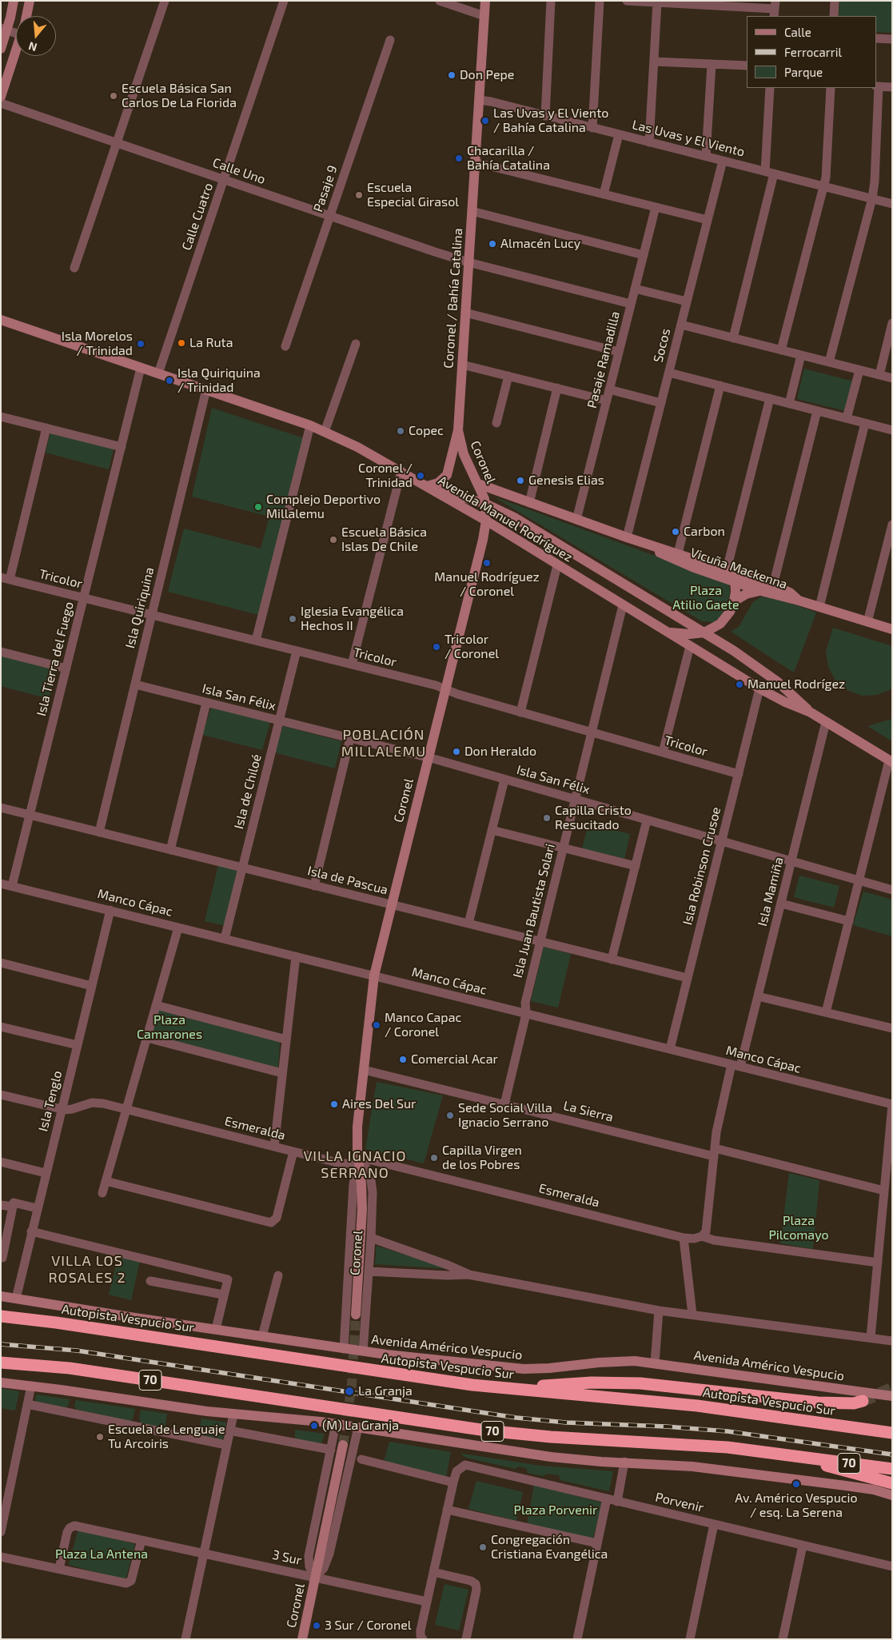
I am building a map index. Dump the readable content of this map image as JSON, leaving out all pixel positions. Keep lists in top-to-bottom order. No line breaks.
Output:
{"streets":{"highway":["Autopista Vespucio Sur","70"],"main road":["Coronel / Bahía Catalina","Coronel","Avenida Manuel Rodríguez","Vicuña Mackenna","Avenida Américo Vespucio"],"street":["Las Uvas y El Viento","Calle Uno","Pasaje 9","Calle Cuatro","Socos","Pasaje Ramadilla","Tricolor","Isla Quiriquina","Isla Tierra del Fuego","Isla San Félix","Isla de Chiloé","Isla Robinson Crusoe","Isla de Pascua","Isla Mamiña","Manco Cápac","Isla Juan Bautista Solari","Isla Tenglo","La Sierra","Esmeralda","Porvenir","3 Sur"]},"crossings":[["Las Uvas y El Viento","Coronel / Bahía Catalina"],["Las Uvas y El Viento","Socos"],["Calle Uno","Pasaje 9"],["Calle Uno","Calle Cuatro"],["Calle Uno","Coronel / Bahía Catalina"],["Calle Uno","Pasaje Ramadilla"],["Coronel / Bahía Catalina","Coronel"],["Socos","Vicuña Mackenna"],["Pasaje Ramadilla","Vicuña Mackenna"],["Coronel","Avenida Manuel Rodríguez"],["Coronel","Vicuña Mackenna"],["Coronel","Tricolor"],["Coronel","Isla San Félix"],["Coronel","Isla de Pascua"],["Coronel","Manco Cápac"],["Coronel","La Sierra"],["Coronel","Esmeralda"],["Coronel","Avenida Américo Vespucio"],["Coronel","3 Sur"],["Avenida Manuel Rodríguez","Isla Robinson Crusoe"],["Avenida Manuel Rodríguez","Isla Mamiña"],["Avenida Manuel Rodríguez","Isla Juan Bautista Solari"],["Tricolor","Isla Quiriquina"],["Tricolor","Isla Tierra del Fuego"],["Tricolor","Isla de Chiloé"],["Tricolor","Isla Robinson Crusoe"],["Tricolor","Isla Juan Bautista Solari"],["Isla Quiriquina","Isla San Félix"],["Isla Quiriquina","Isla de Pascua"],["Isla Tierra del Fuego","Isla de Pascua"],["Isla Tierra del Fuego","Manco Cápac"],["Isla San Félix","Isla de Chiloé"],["Isla San Félix","Isla Robinson Crusoe"],["Isla San Félix","Isla Mamiña"],["Isla San Félix","Isla Juan Bautista Solari"],["Isla de Chiloé","Isla de Pascua"],["Isla de Chiloé","Manco Cápac"],["Isla Robinson Crusoe","Isla de Pascua"],["Isla Robinson Crusoe","Manco Cápac"],["Isla de Pascua","Isla Juan Bautista Solari"],["Isla Mamiña","Manco Cápac"],["Isla Mamiña","La Sierra"],["Manco Cápac","Isla Juan Bautista Solari"],["Manco Cápac","Isla Tenglo"],["Isla Juan Bautista Solari","La Sierra"],["Isla Tenglo","Esmeralda"],["Isla Tenglo","Avenida Américo Vespucio"]],"districts":["POBLACIÓN MILLALEMU","VILLA IGNACIO SERRANO","VILLA LOS ROSALES 2"],"parks":["Plaza Atilio Gaete","Plaza Camarones","Plaza Pilcomayo","Plaza Porvenir","Plaza La Antena"],"places":["Don Pepe","Escuela Básica San Carlos De La Florida","Las Uvas y El Viento / Bahía Catalina","Chacarilla / Bahía Catalina","Escuela Especial Girasol","Almacén Lucy","La Ruta","Isla Morelos / Trinidad","Isla Quiriquina / Trinidad","Copec","Coronel / Trinidad","Genesis Elias","Complejo Deportivo Millalemu","Carbon","Escuela Básica Islas De Chile","Manuel Rodríguez / Coronel","Iglesia Evangélica Hechos II","Tricolor / Coronel","Manuel Rodrígez","Don Heraldo","Capilla Cristo Resucitado","Manco Capac / Coronel","Comercial Acar","Aires Del Sur","Sede Social Villa Ignacio Serrano","Capilla Virgen de los Pobres","La Granja","(M) La Granja","Escuela de Lenguaje Tu Arcoiris","Av. Américo Vespucio / esq. La Serena","Congregación Cristiana Evangélica","3 Sur / Coronel"],"legend":["Calle","Ferrocarril","Parque"],"north":"bottom"}
